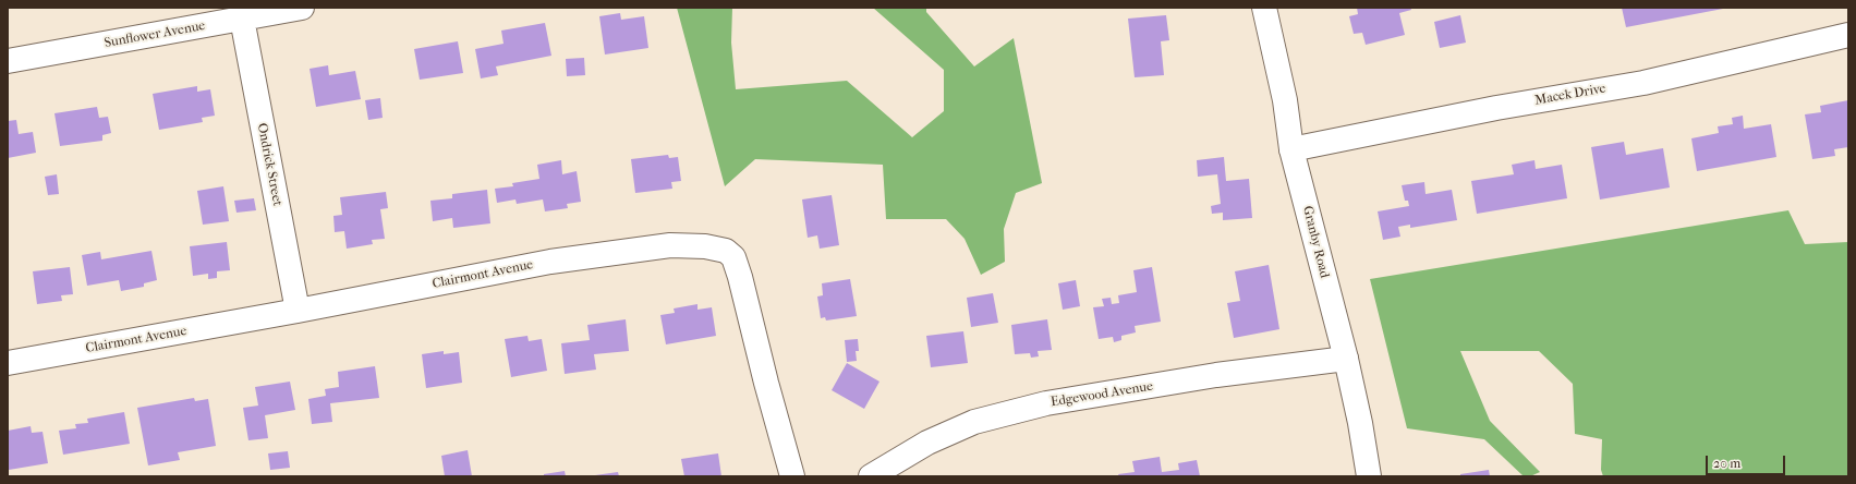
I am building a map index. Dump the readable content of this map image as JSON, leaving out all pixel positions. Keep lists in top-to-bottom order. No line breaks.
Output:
{"streets":{"street":["Sunflower Avenue","Macek Drive","Ondrick Street","Granby Road","Clairmont Avenue","Edgewood Avenue"]},"crossings":[["Sunflower Avenue","Ondrick Street"],["Macek Drive","Granby Road"],["Ondrick Street","Clairmont Avenue"],["Granby Road","Edgewood Avenue"]],"scale_bar":"20 m"}
